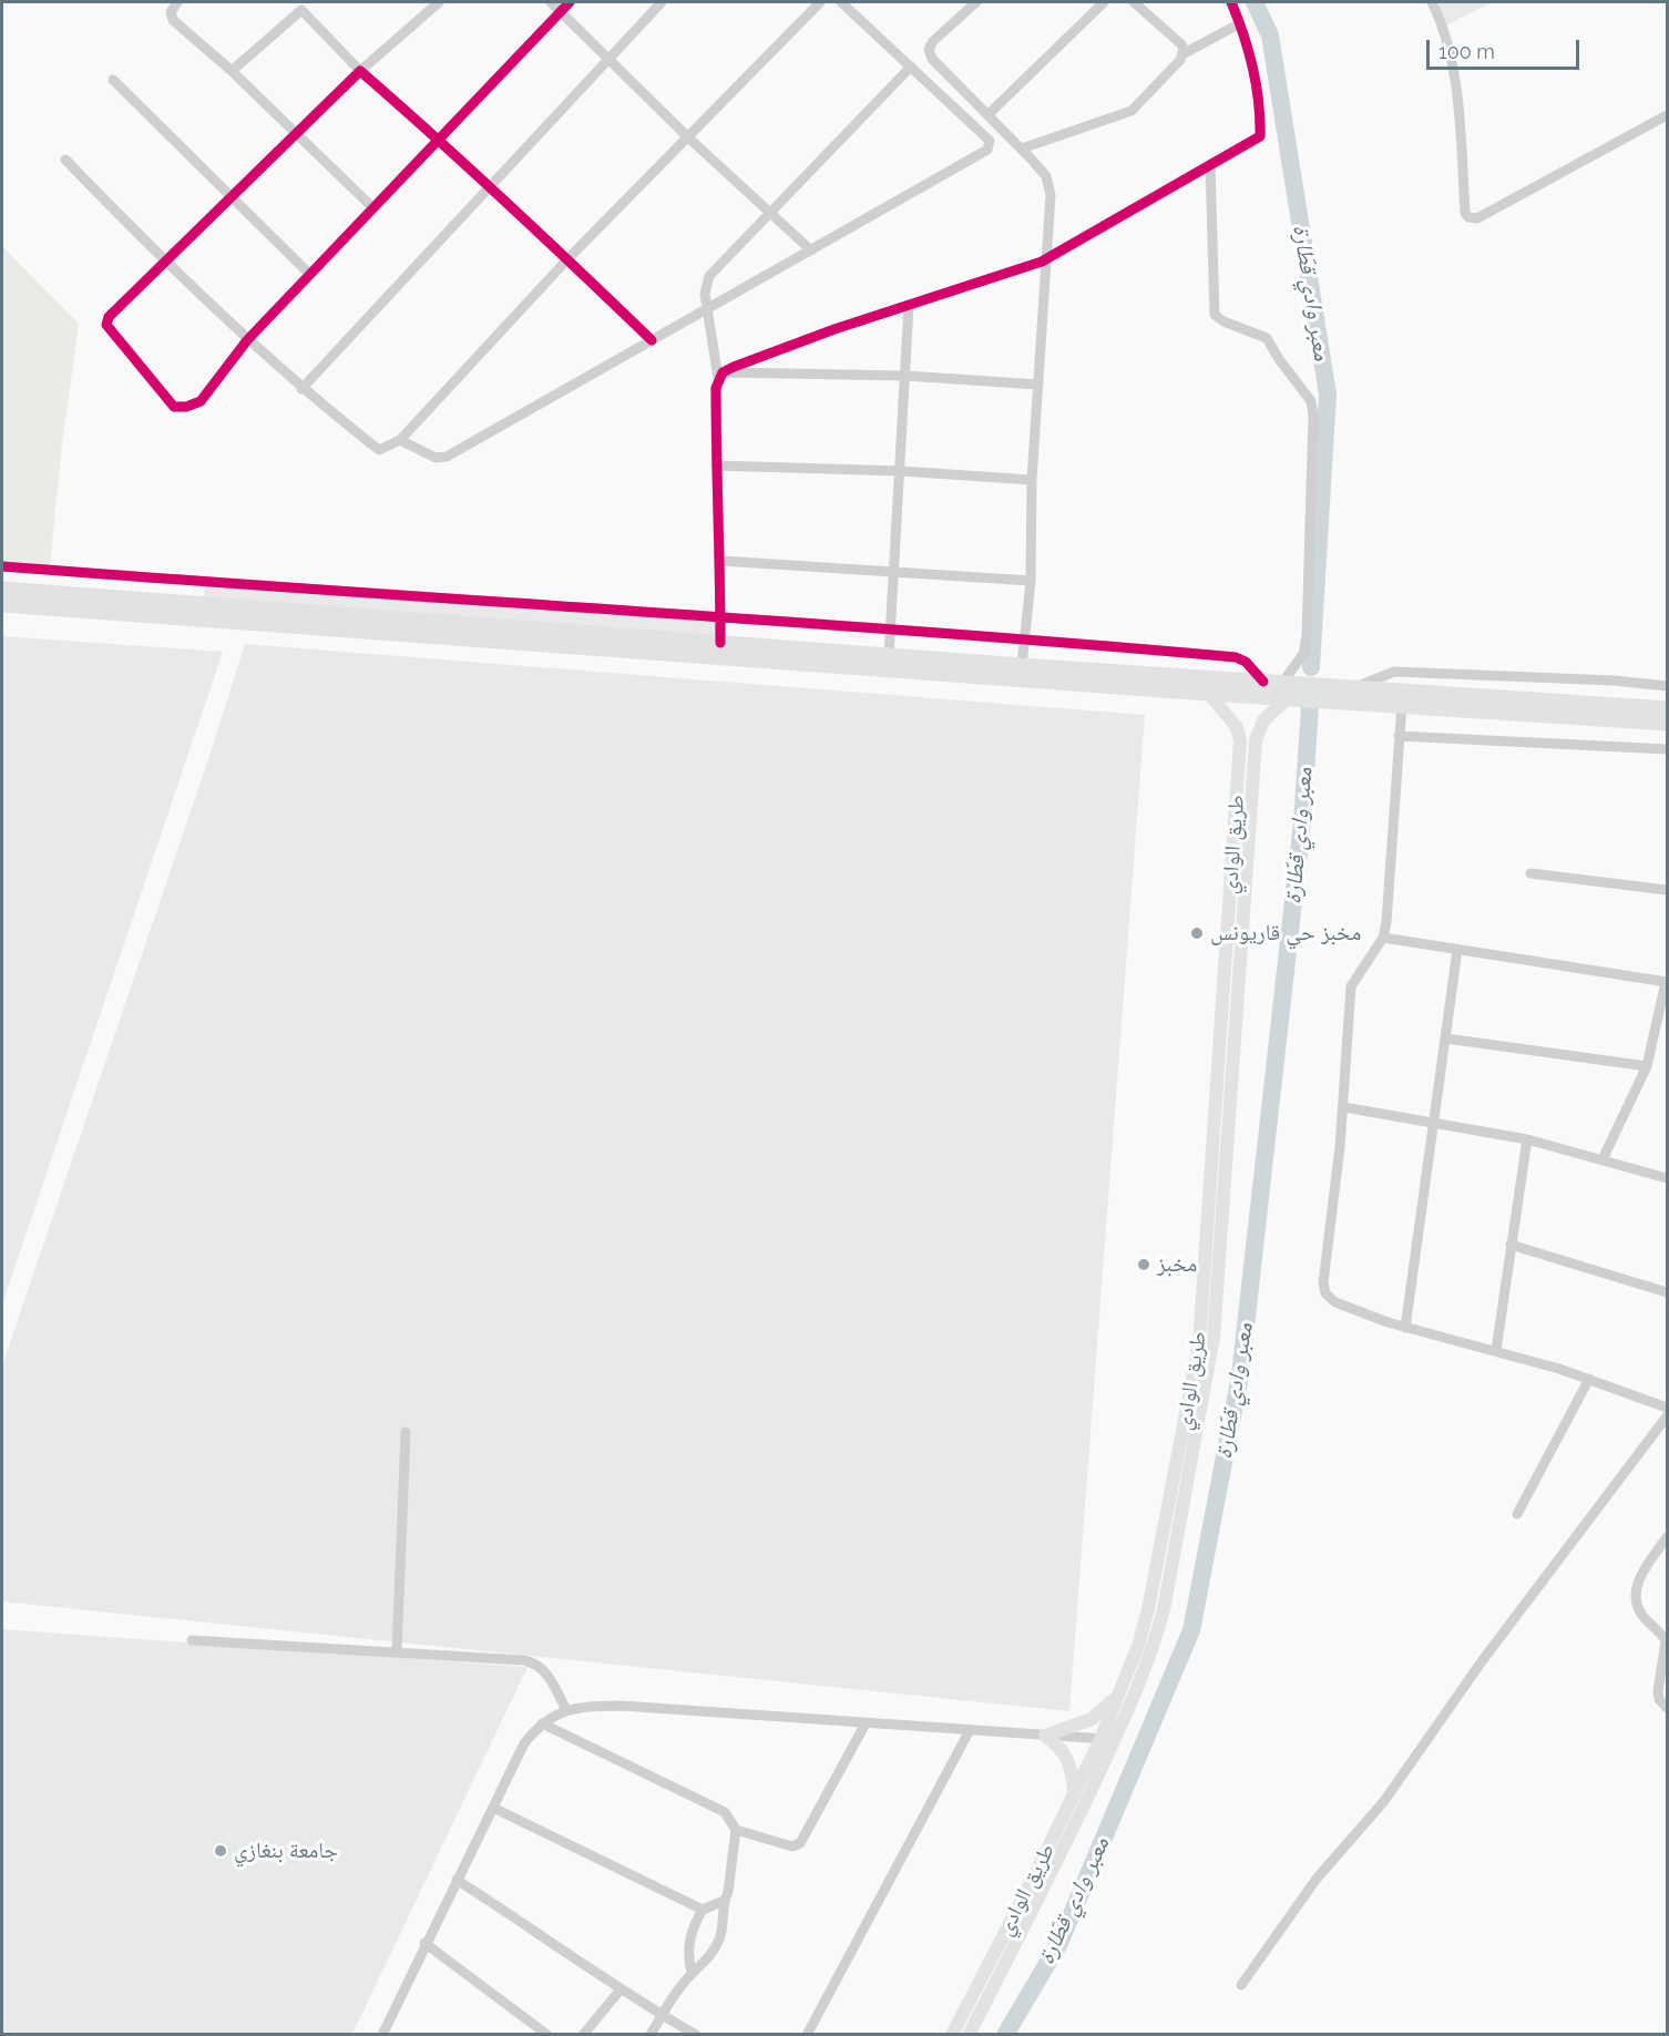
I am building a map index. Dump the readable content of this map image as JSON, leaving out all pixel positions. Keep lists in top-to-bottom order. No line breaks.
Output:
{"streets":{"main road":["طريق الوادي"]},"water":["معبر وادي قطّارة"],"places":["مخبز حي قاريونس","مخبز","جامعة بنغازي"],"scale_bar":"100 m"}
